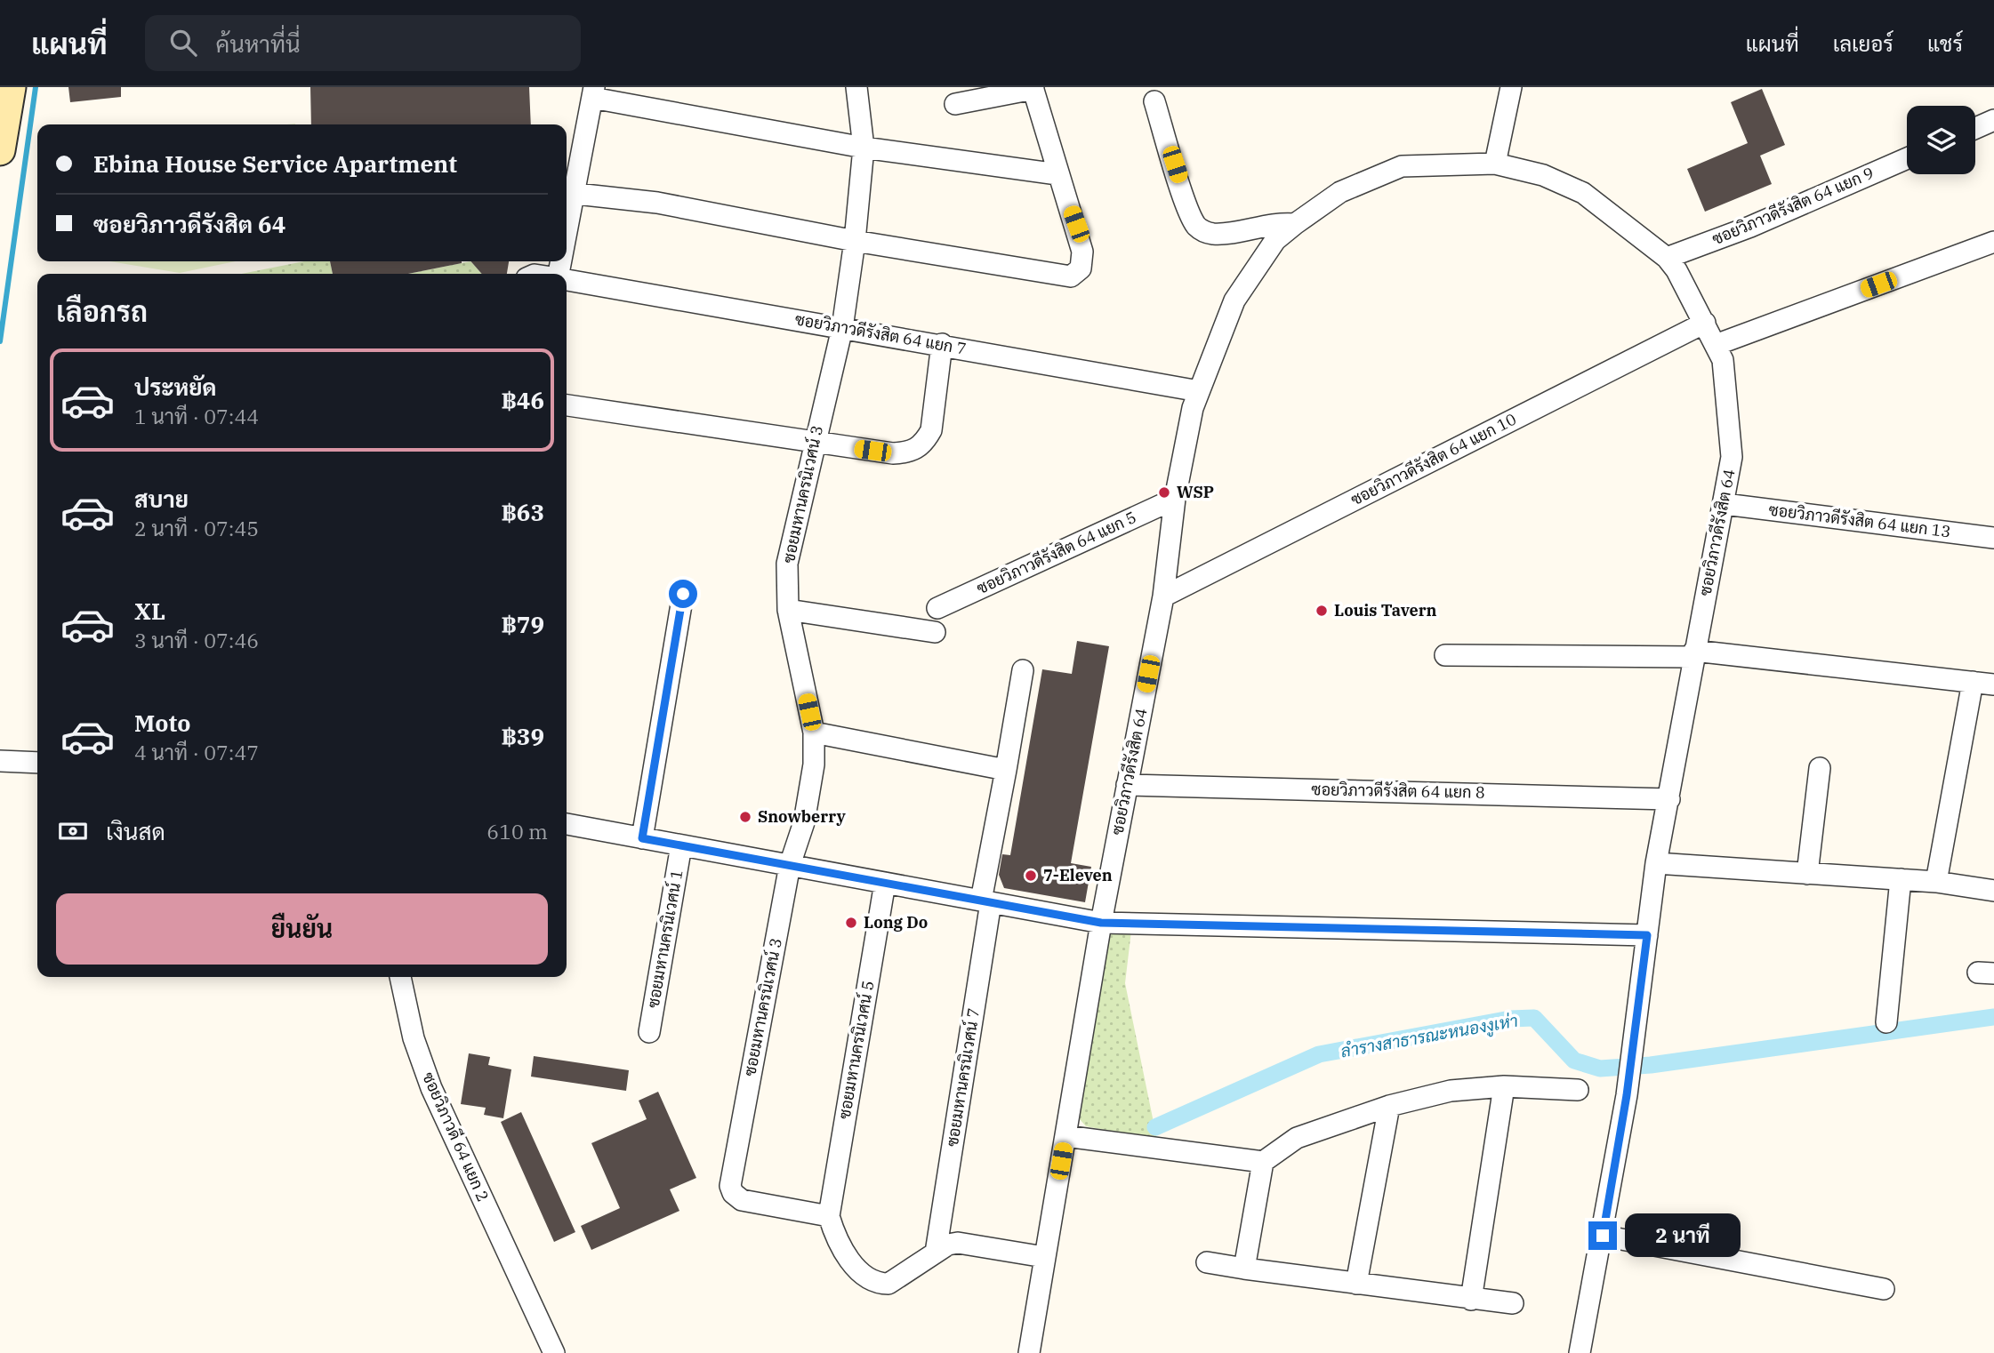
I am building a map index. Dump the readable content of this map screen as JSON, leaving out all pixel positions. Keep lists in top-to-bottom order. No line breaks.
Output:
{"streets":{"street":["ซอยวิภาวดีรังสิต 64 แยก 9","ซอยวิภาวดีรังสิต 64 แยก 7","ซอยวิภาวดีรังสิต 64 แยก 10","ซอยมหานครนิเวศน์ 3","ซอยวิภาวดีรังสิต 64 แยก 13","ซอยวิภาวดีรังสิต 64","ซอยวิภาวดีรังสิต 64 แยก 5","ซอยวิภาวดีรังสิต 64 แยก 8","ซอยมหานครนิเวศน์ 1","ซอยมหานครนิเวศน์ 5","ซอยมหานครนิเวศน์ 7","ซอยวิภาวดี 64 แยก 2"]},"crossings":[["ซอยวิภาวดีรังสิต 64 แยก 9","ซอยวิภาวดีรังสิต 64"],["ซอยวิภาวดีรังสิต 64 แยก 7","ซอยมหานครนิเวศน์ 3"],["ซอยวิภาวดีรังสิต 64 แยก 7","ซอยวิภาวดีรังสิต 64"],["ซอยวิภาวดีรังสิต 64 แยก 10","ซอยวิภาวดีรังสิต 64"],["ซอยมหานครนิเวศน์ 3","ซอยมหานครนิเวศน์ 5"],["ซอยวิภาวดีรังสิต 64 แยก 13","ซอยวิภาวดีรังสิต 64"],["ซอยวิภาวดีรังสิต 64","ซอยวิภาวดีรังสิต 64 แยก 5"],["ซอยวิภาวดีรังสิต 64","ซอยวิภาวดีรังสิต 64 แยก 8"]],"water":["ลำรางสาธารณะหนองงูเห่า"],"places":["WSP","Louis Tavern","Snowberry","7-Eleven","Long Do"],"page":{"header":"แผนที่","search":"ค้นหาที่นี่","nav":["แผนที่","เลเยอร์","แชร์"],"banner":["Ebina House Service Apartment","ซอยวิภาวดีรังสิต 64"],"heading":"เลือกรถ","list":[{"name":"ประหยัด","note":"1 นาที · 07:44","value":"฿46"},{"name":"สบาย","note":"2 นาที · 07:45","value":"฿63"},{"name":"XL","note":"3 นาที · 07:46","value":"฿79"},{"name":"Moto","note":"4 นาที · 07:47","value":"฿39"}],"pay":["เงินสด","610 m"],"buttons":"ยืนยัน","bubble":"2 นาที"}}
